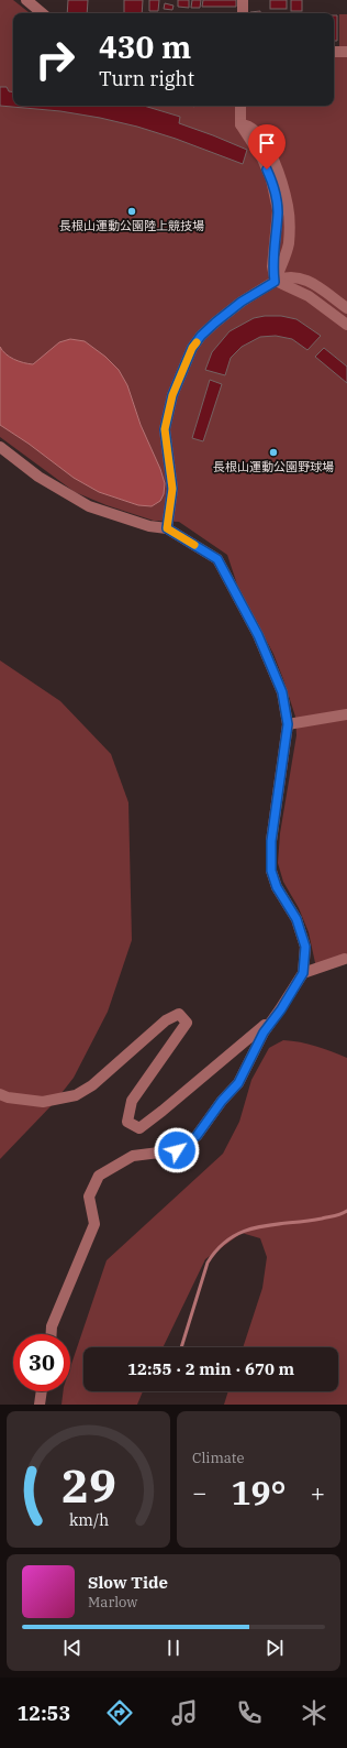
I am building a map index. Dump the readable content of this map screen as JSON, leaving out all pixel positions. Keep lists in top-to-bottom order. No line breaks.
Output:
{"places":["長根山運動公園陸上競技場","長根山運動公園野球場"],"page":{"turn":["430 m","Turn right"],"limit":"30","trip":"12:55 · 2 min · 670 m","tile":"Climate","heat":["−","19°","+"],"song":["Slow Tide","Marlow"],"tabs":"12:53","gauge":["29","km/h"]}}
